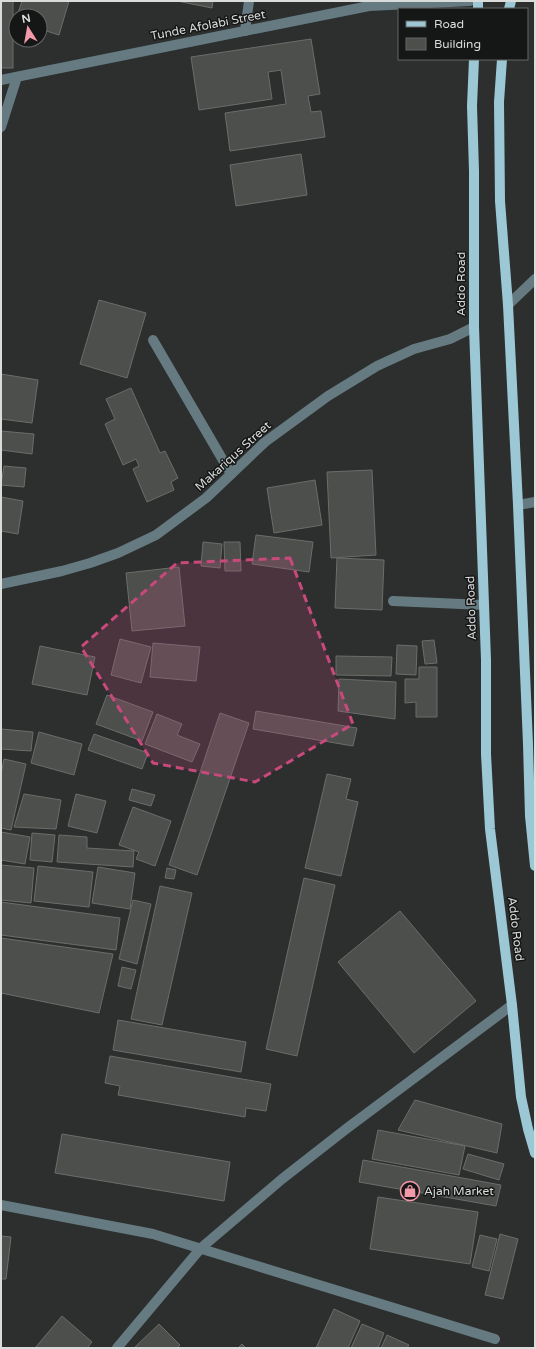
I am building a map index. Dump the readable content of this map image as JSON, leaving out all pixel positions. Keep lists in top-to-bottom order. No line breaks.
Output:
{"streets":{"main road":["Addo Road"],"street":["Tunde Afolabi Street","Makariqus Street"]},"crossings":[["Addo Road","Makariqus Street"]],"places":{"shop":["Ajah Market"]},"legend":["Road","Building"],"north":"top"}
